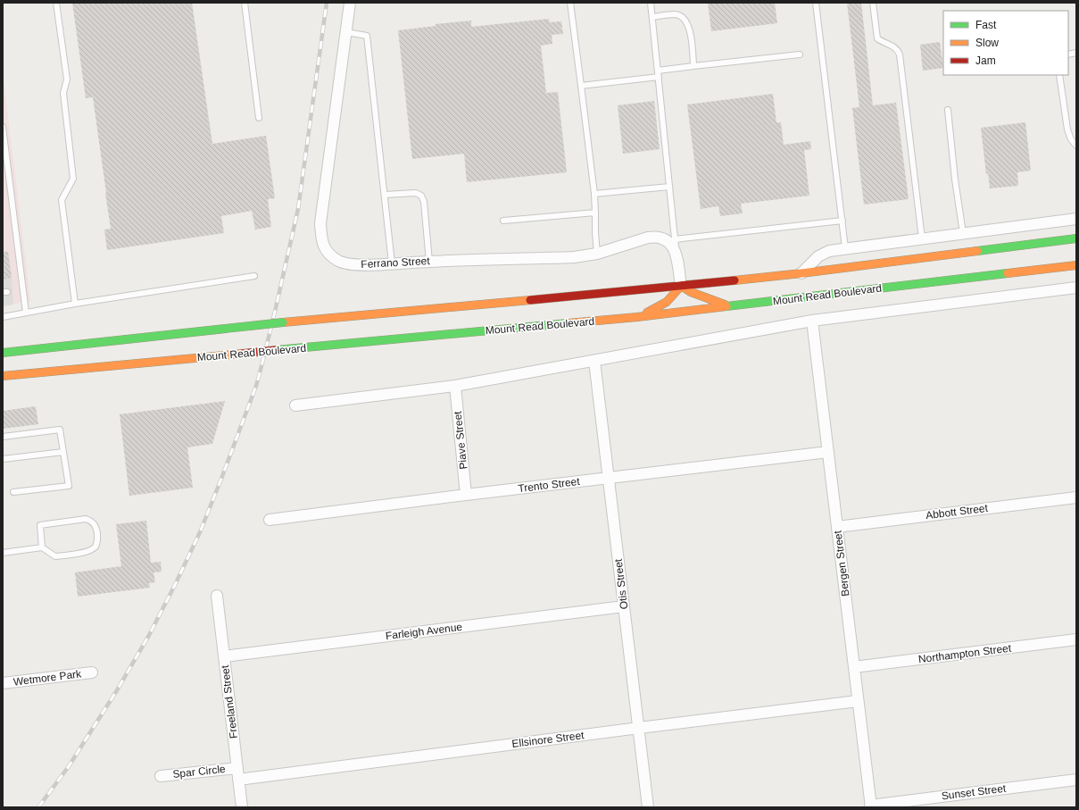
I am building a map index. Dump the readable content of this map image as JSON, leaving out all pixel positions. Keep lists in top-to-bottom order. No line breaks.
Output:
{"streets":{"main road":["Mount Read Boulevard"],"street":["Ferrano Street","Piave Street","Trento Street","Abbott Street","Bergen Street","Otis Street","Farleigh Avenue","Northampton Street","Wetmore Park","Freeland Street","Ellsinore Street","Spar Circle","Sunset Street"]},"crossings":[["Piave Street","Trento Street"],["Trento Street","Bergen Street"],["Trento Street","Otis Street"],["Abbott Street","Bergen Street"],["Bergen Street","Northampton Street"],["Bergen Street","Ellsinore Street"],["Bergen Street","Sunset Street"],["Otis Street","Farleigh Avenue"],["Otis Street","Ellsinore Street"],["Farleigh Avenue","Freeland Street"],["Freeland Street","Ellsinore Street"],["Freeland Street","Spar Circle"]],"legend":["Fast","Slow","Jam"]}
